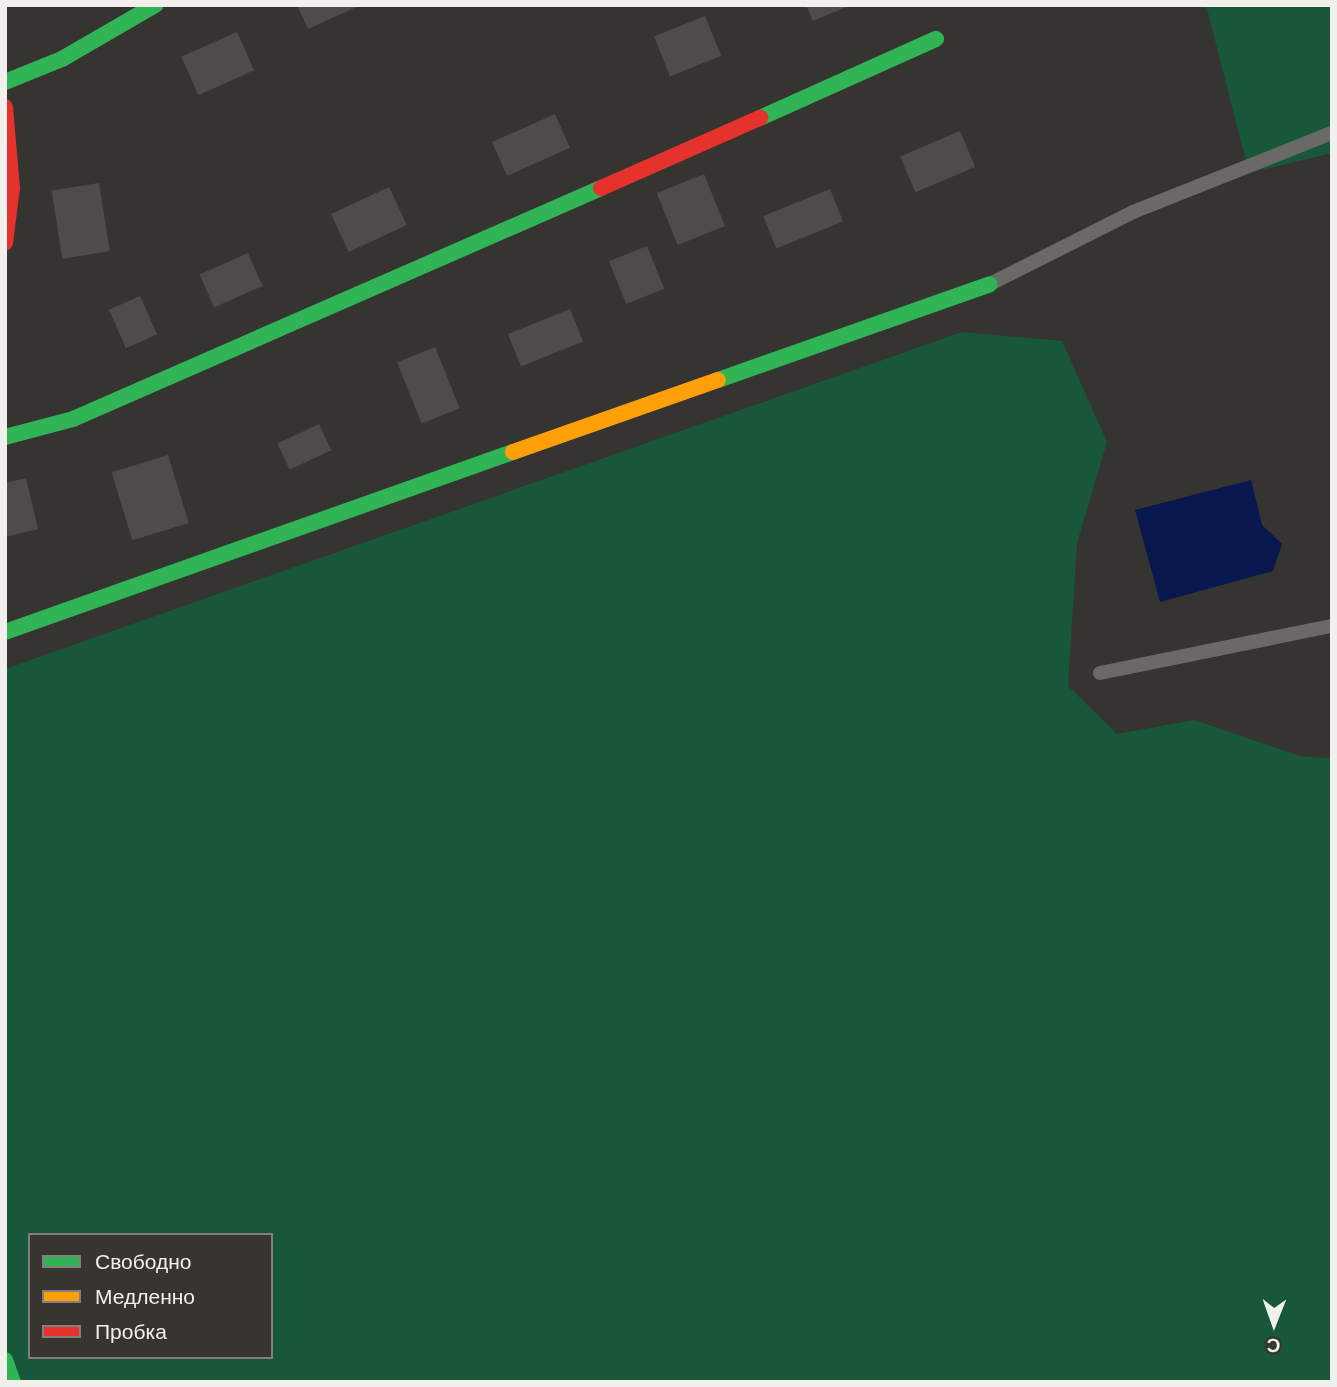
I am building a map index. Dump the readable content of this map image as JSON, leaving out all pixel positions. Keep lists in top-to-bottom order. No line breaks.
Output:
{"legend":["Свободно","Медленно","Пробка"],"north":"bottom"}
